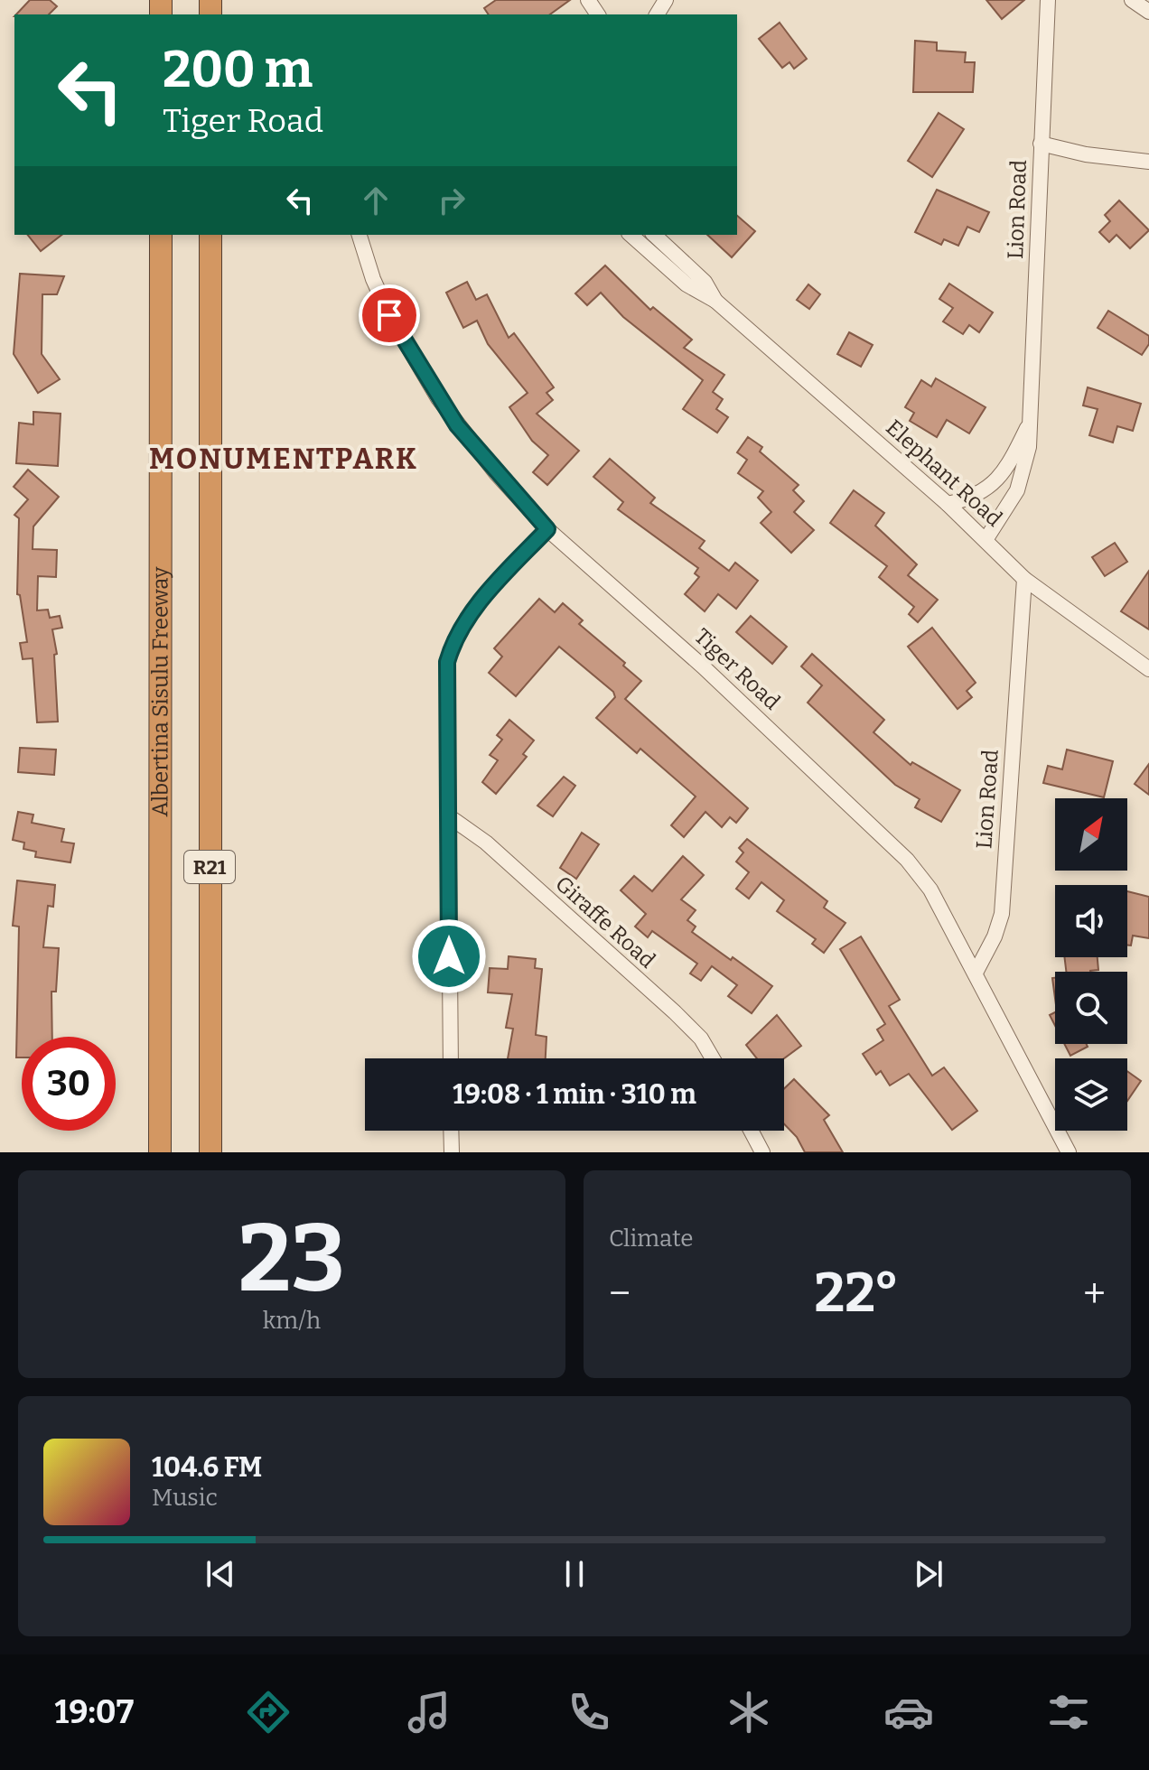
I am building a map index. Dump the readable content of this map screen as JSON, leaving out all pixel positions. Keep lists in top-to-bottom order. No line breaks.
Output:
{"streets":{"highway":["Albertina Sisulu Freeway","R21"],"street":["Lion Road","Elephant Road","Tiger Road","Giraffe Road"]},"crossings":[["Lion Road","Elephant Road"],["Lion Road","Tiger Road"]],"districts":["MONUMENTPARK"],"north":"top right","page":{"turn":["200 m","Tiger Road"],"limit":"30","trip":"19:08 · 1 min · 310 m","tile":[["23","km/h"],"Climate"],"heat":["−","22°","+"],"song":["104.6 FM","Music"],"tabs":"19:07"}}
